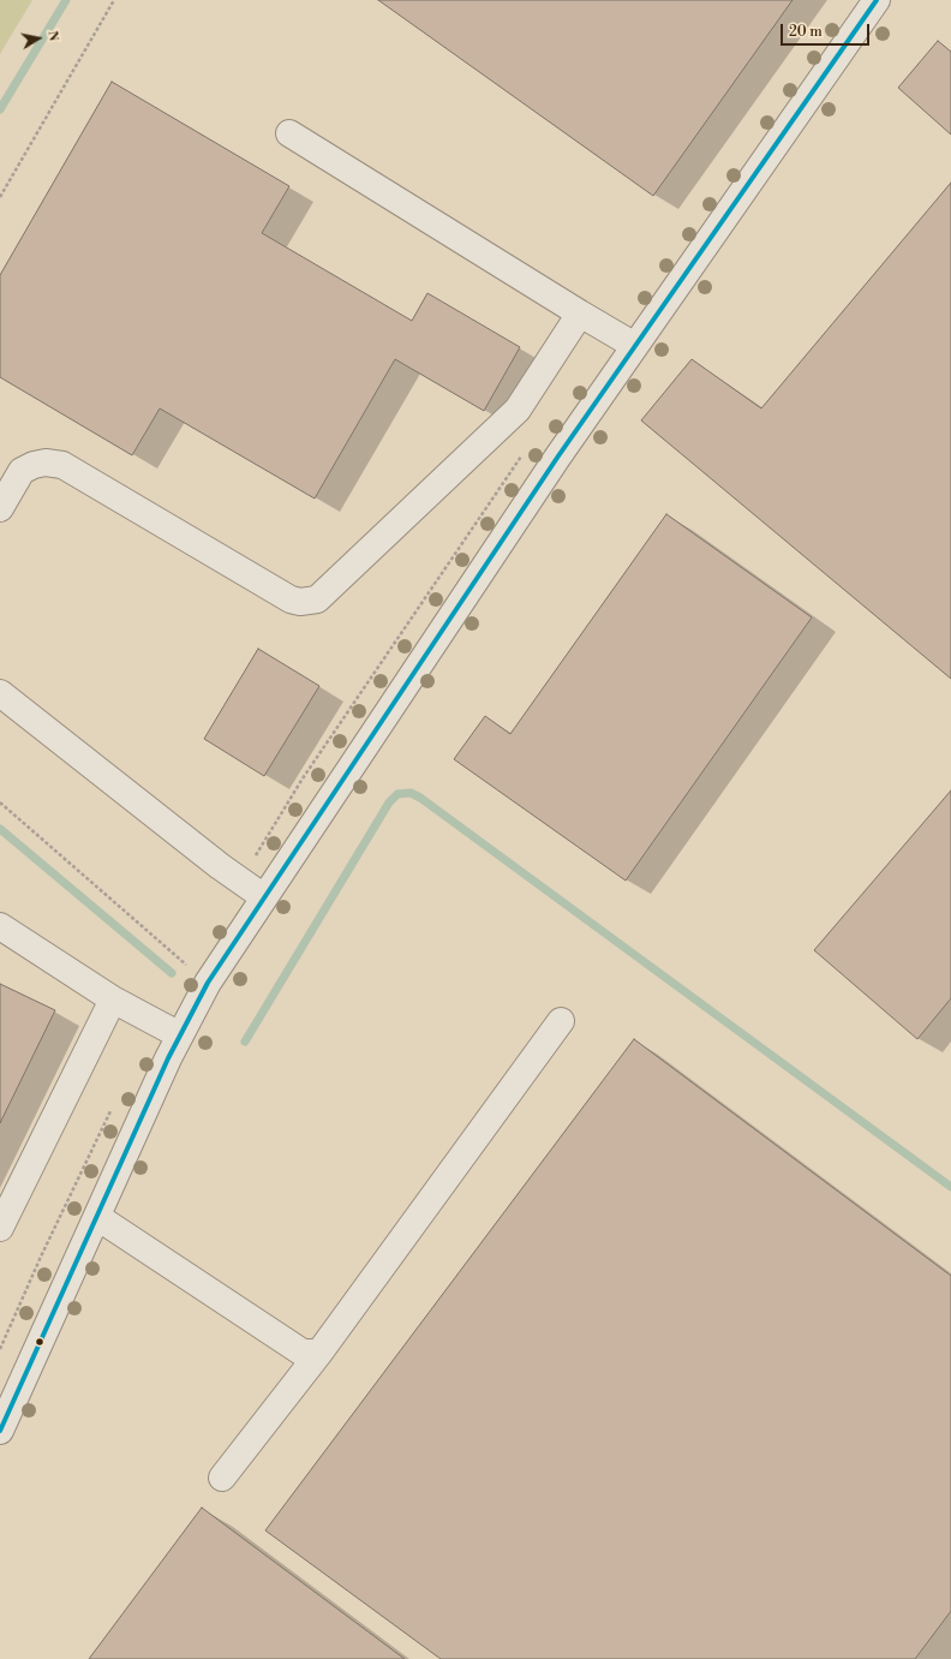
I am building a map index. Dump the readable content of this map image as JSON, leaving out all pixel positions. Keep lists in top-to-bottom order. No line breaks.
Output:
{"scale_bar":"20 m","north":"right"}
